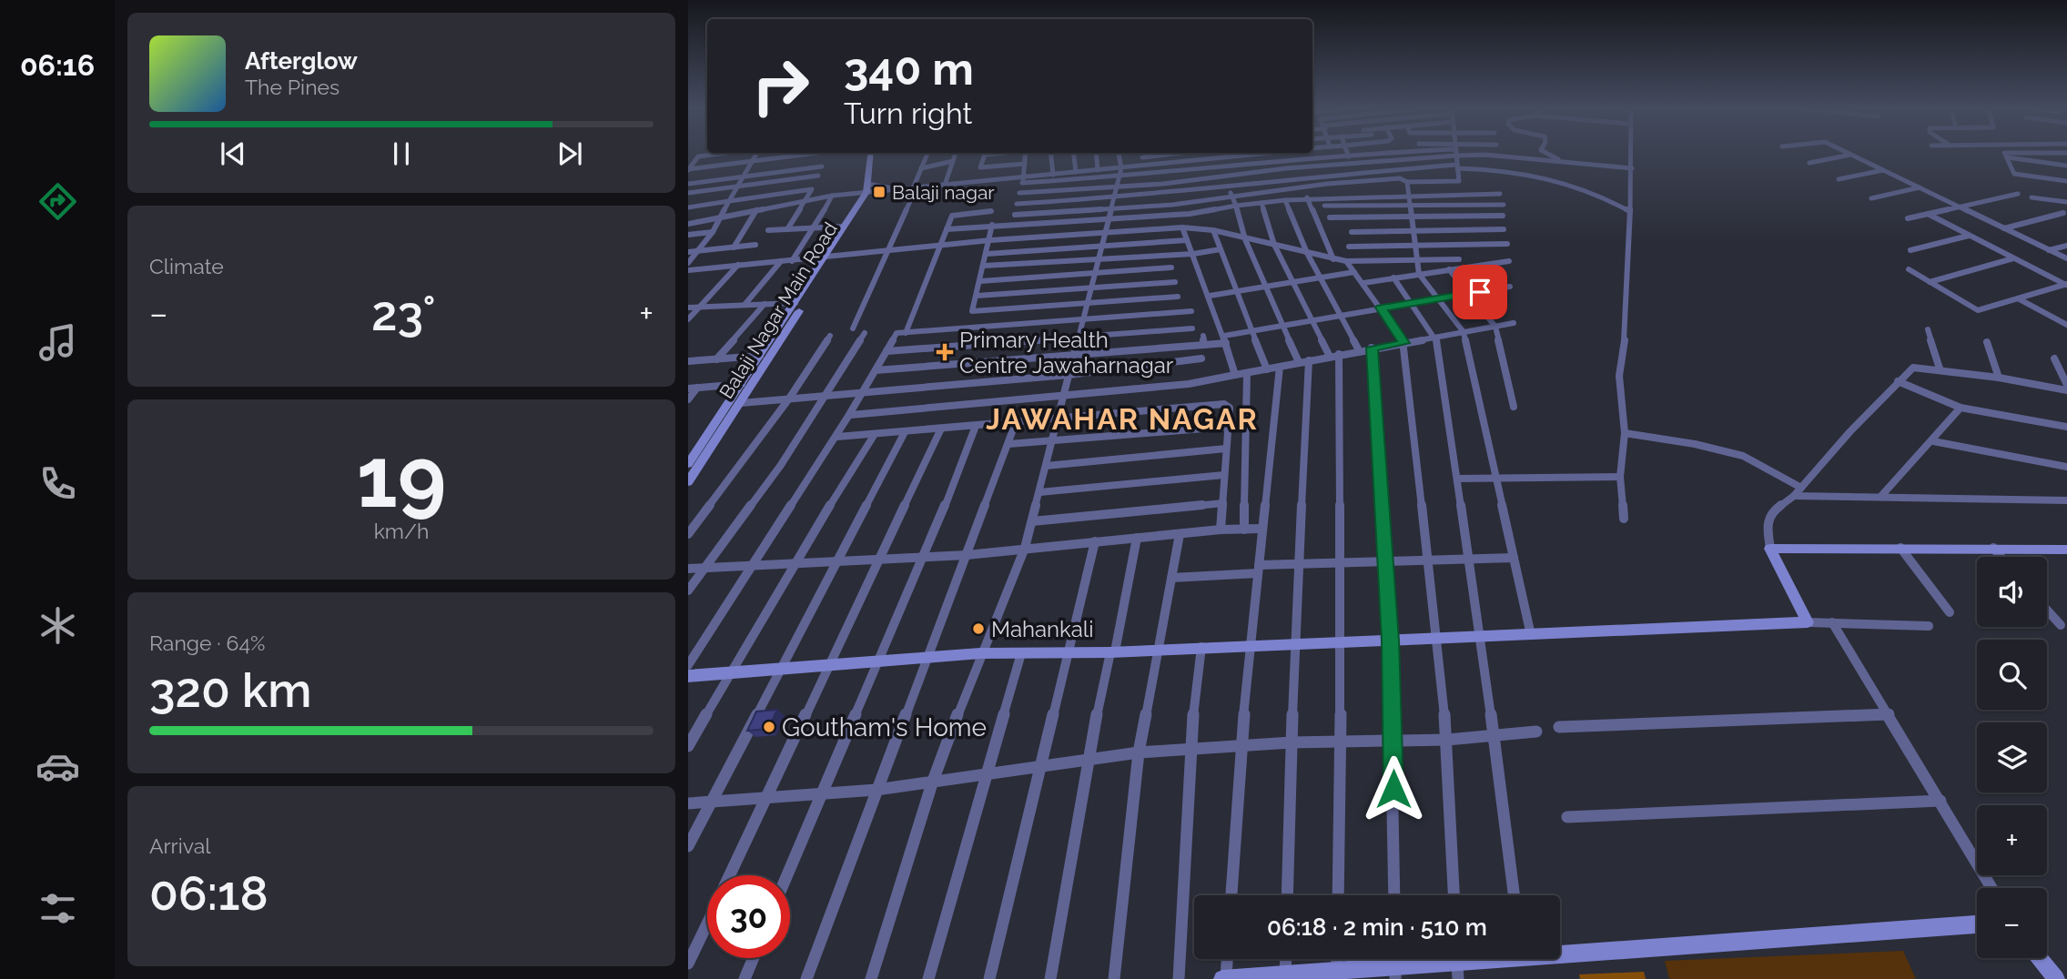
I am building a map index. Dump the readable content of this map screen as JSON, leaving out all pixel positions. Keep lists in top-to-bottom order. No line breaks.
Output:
{"streets":{"street":["Balaji Nagar Main Road"]},"districts":["JAWAHAR NAGAR"],"places":{"transit":["Balaji nagar"],"health":["Primary Health Centre Jawaharnagar"],"other":["Mahankali","Goutham's Home"]},"page":{"tabs":"06:16","turn":["340 m","Turn right"],"song":["Afterglow","The Pines"],"tile":["Climate",["19","km/h"],["Range · 64%","320 km"],["Arrival","06:18"]],"heat":["−","23°","+"],"map_buttons":["+","−"],"limit":"30","trip":"06:18 · 2 min · 510 m"}}
